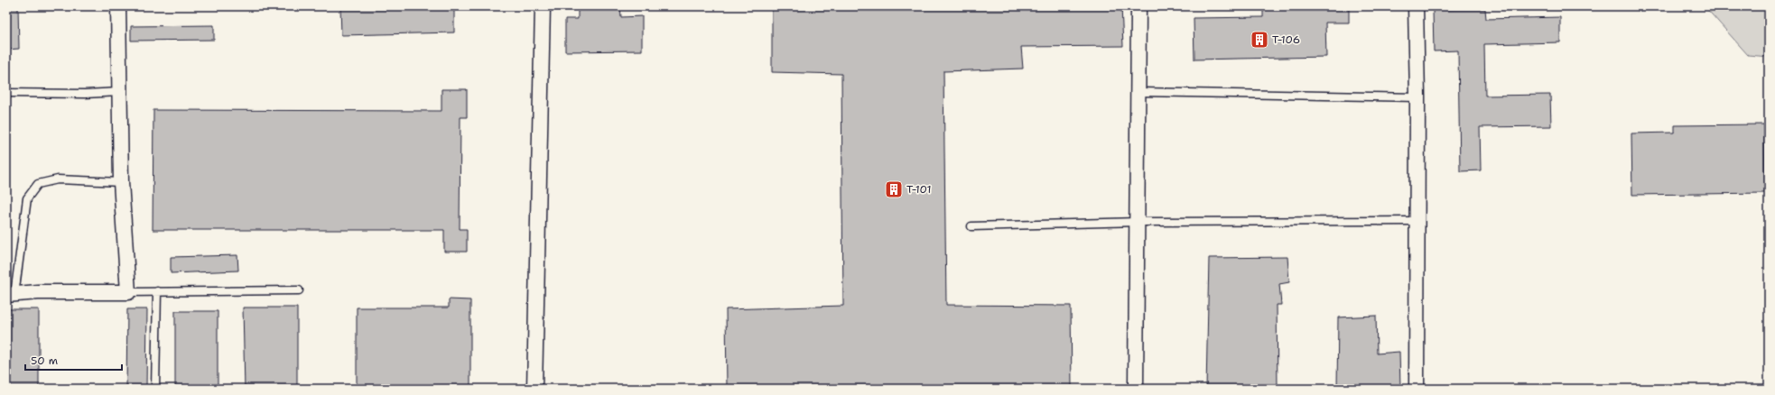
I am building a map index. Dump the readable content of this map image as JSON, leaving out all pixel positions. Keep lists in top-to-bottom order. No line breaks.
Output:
{"places":{"building":["Т-106","Т-101"]},"scale_bar":"50 m"}
